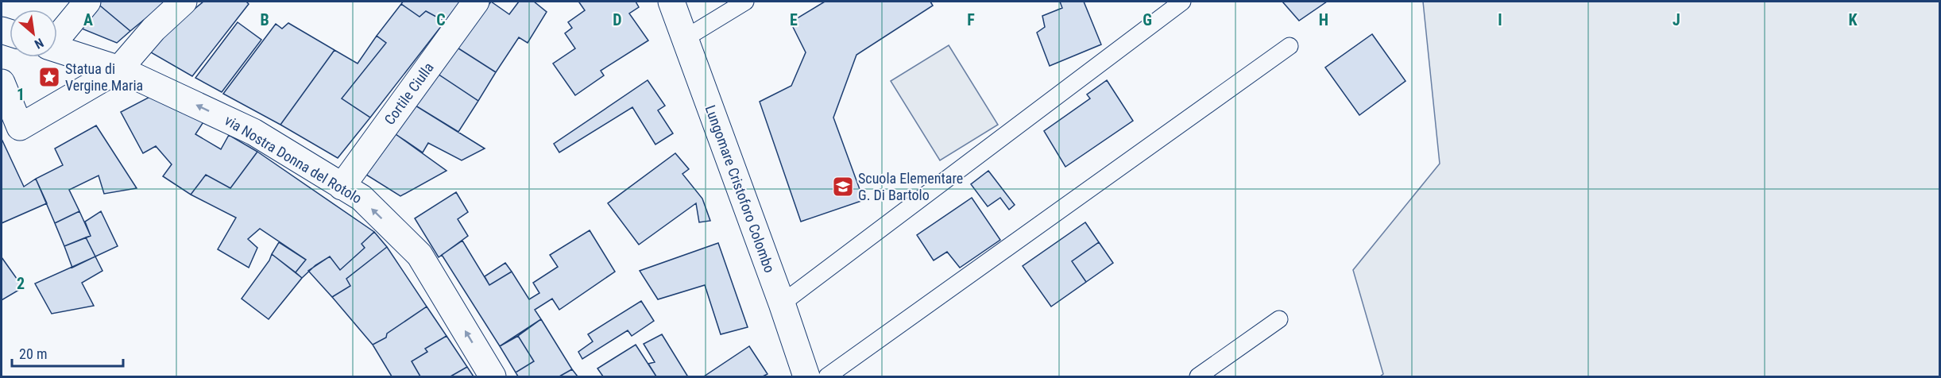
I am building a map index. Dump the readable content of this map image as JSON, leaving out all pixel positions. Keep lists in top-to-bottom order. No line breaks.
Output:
{"streets":{"street":["Cortile Ciulla","via Nostra Donna del Rotolo","Lungomare Cristoforo Colombo"]},"crossings":[["Cortile Ciulla","via Nostra Donna del Rotolo"]],"one_way":["via Nostra Donna del Rotolo"],"places":{"place":["Statua di Vergine Maria"],"school or university":["Scuola Elementare G. Di Bartolo"]},"scale_bar":"20 m","north":"bottom right","grid":{"columns":["A","B","C","D","E","F","G","H","I","J","K"],"rows":["1","2"]}}
